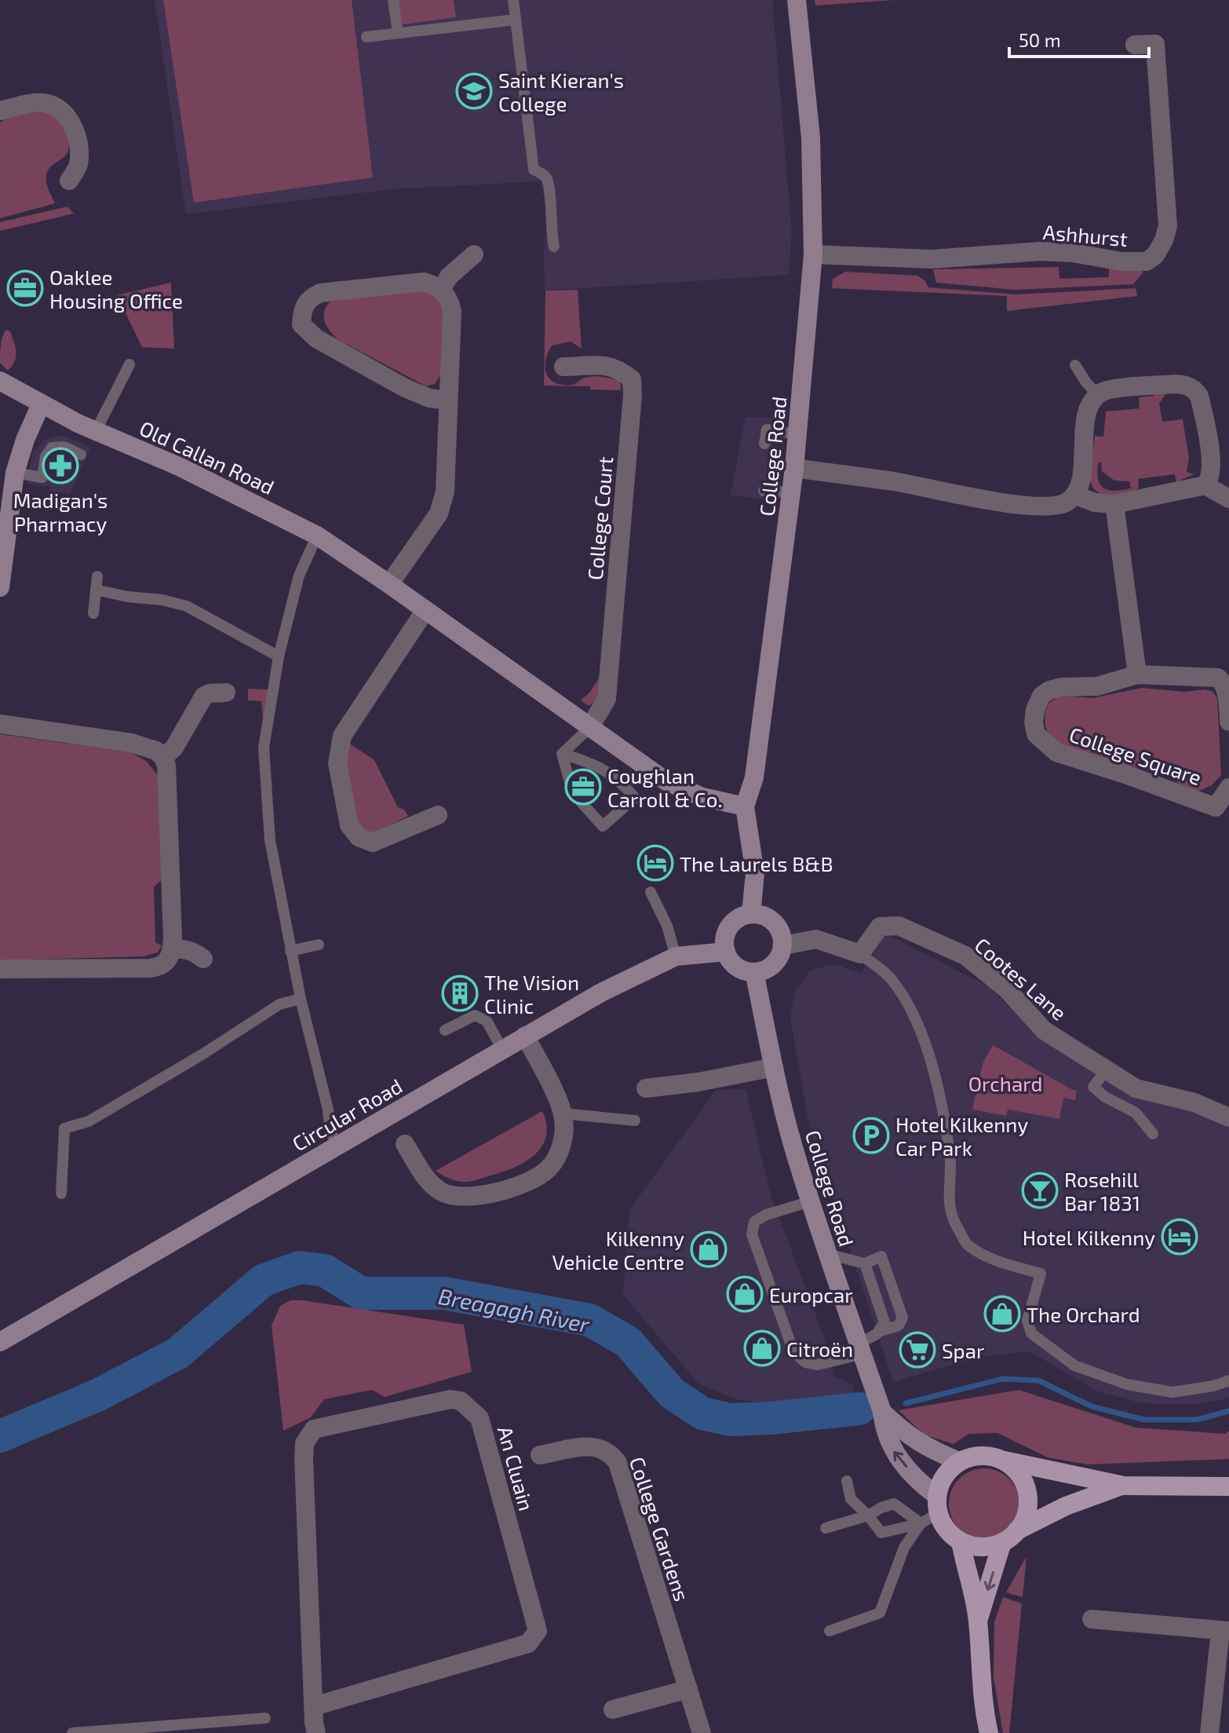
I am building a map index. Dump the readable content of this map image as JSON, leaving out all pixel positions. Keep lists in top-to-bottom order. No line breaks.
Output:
{"streets":{"main road":["College Road","Old Callan Road","Circular Road"],"street":["Ashhurst","College Court","College Square","Cootes Lane","An Cluain","College Gardens"]},"crossings":[["Ashhurst","College Road"],["College Road","Old Callan Road"],["College Road","Circular Road"],["Old Callan Road","College Court"]],"water":["Breagagh River"],"parks":["Orchard"],"places":{"school or university":["Saint Kieran's College"],"office":["Oaklee Housing Office","Coughlan Carroll & Co."],"pharmacy":["Madigan's Pharmacy"],"hotel":["The Laurels B&B","Hotel Kilkenny"],"building":["The Vision Clinic"],"parking":["Hotel Kilkenny Car Park"],"bar":["Rosehill Bar 1831"],"shop":["Kilkenny Vehicle Centre","Europcar","The Orchard","Citroën"],"supermarket":["Spar"]},"scale_bar":"50 m"}
